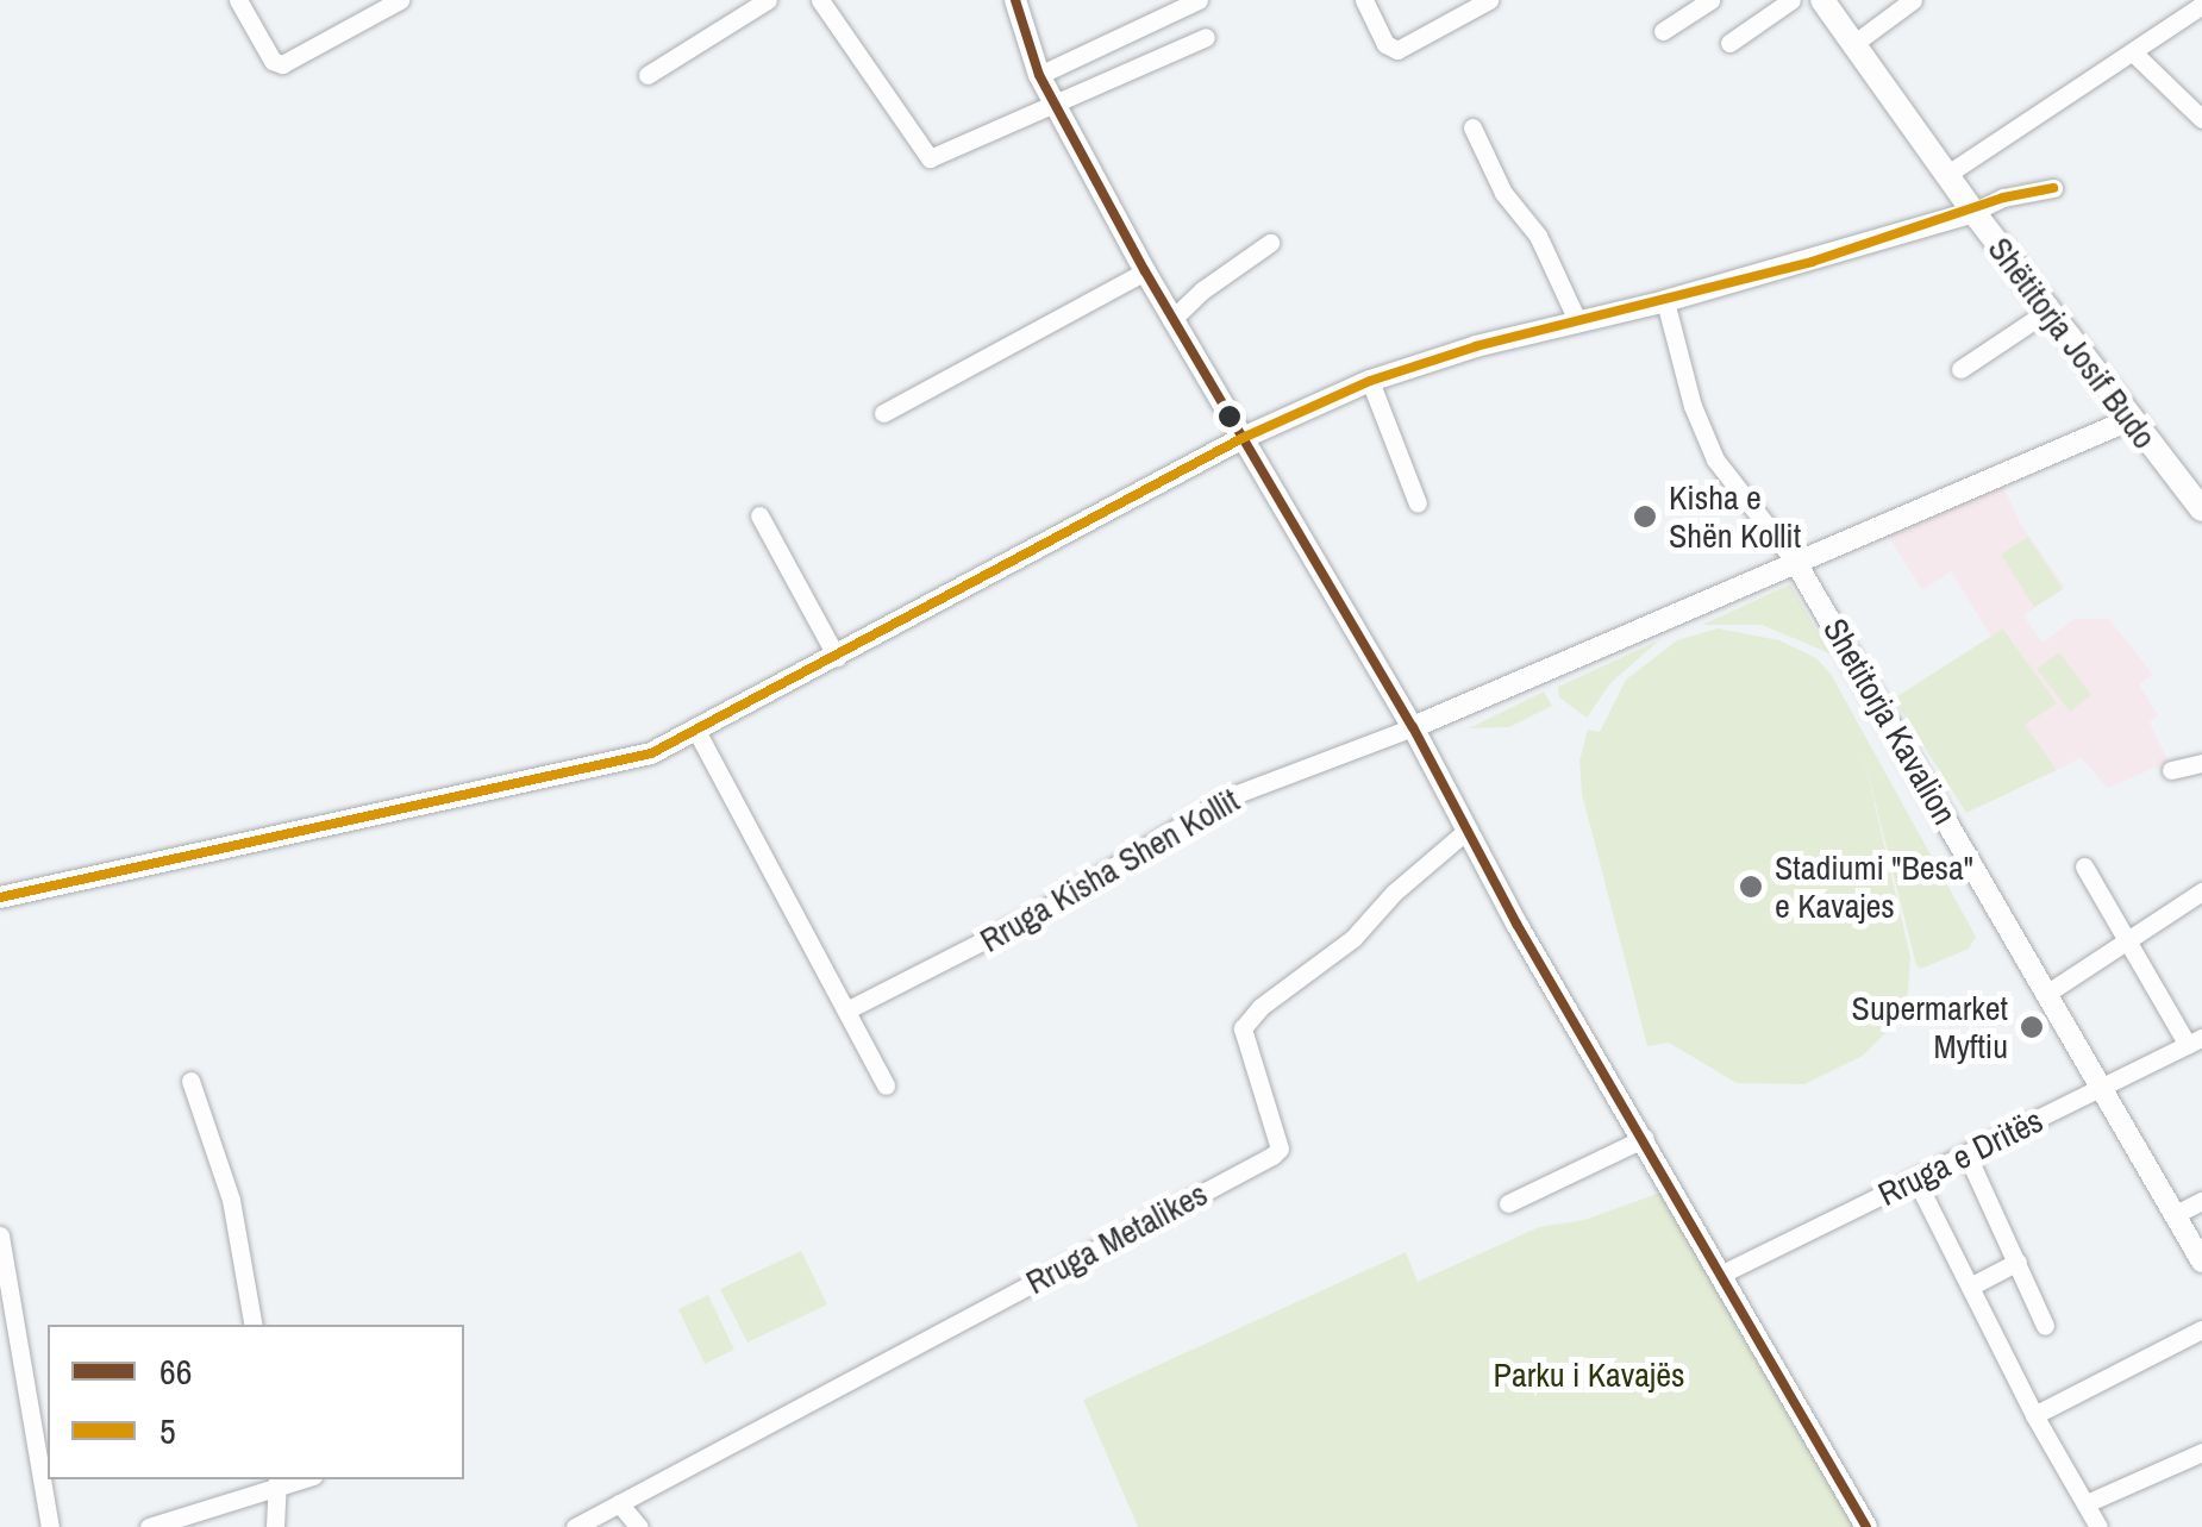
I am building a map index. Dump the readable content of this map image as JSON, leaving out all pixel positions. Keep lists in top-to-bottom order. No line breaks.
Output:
{"streets":{"main road":["Shëtitorja Josif Budo"],"street":["Shetitorja Kavalion","Rruga Kisha Shen Kollit","Rruga e Dritës","Rruga Metalikes"]},"crossings":[["Shëtitorja Josif Budo","Rruga Kisha Shen Kollit"],["Shetitorja Kavalion","Rruga Kisha Shen Kollit"],["Shetitorja Kavalion","Rruga e Dritës"]],"parks":["Parku i Kavajës"],"places":["Kisha e Shën Kollit","Stadiumi \"Besa\" e Kavajes","Supermarket Myftiu"],"lines":["transit line 66","transit line 5"],"legend":["66","5"]}
